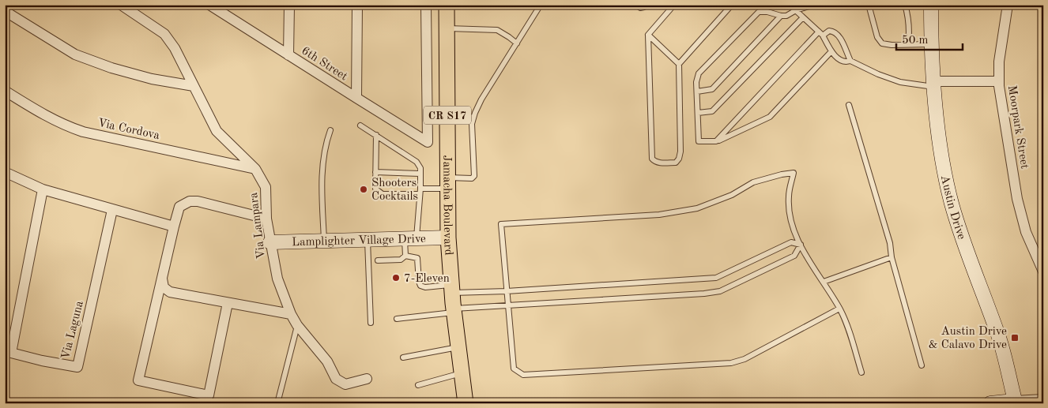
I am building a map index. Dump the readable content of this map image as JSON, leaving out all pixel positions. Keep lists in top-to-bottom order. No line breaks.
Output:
{"streets":{"main road":["CR S17","Jamacha Boulevard","Austin Drive","Lamplighter Village Drive"],"street":["6th Street","Moorpark Street","Via Cordova","Via Lampara","Via Laguna"]},"crossings":[["Via Cordova","Via Lampara"],["Jamacha Boulevard","Lamplighter Village Drive"],["Via Lampara","Lamplighter Village Drive"]],"places":{"other":["Shooters Cocktails","7-Eleven"],"transit":["Austin Drive & Calavo Drive"]},"scale_bar":"50 m"}
